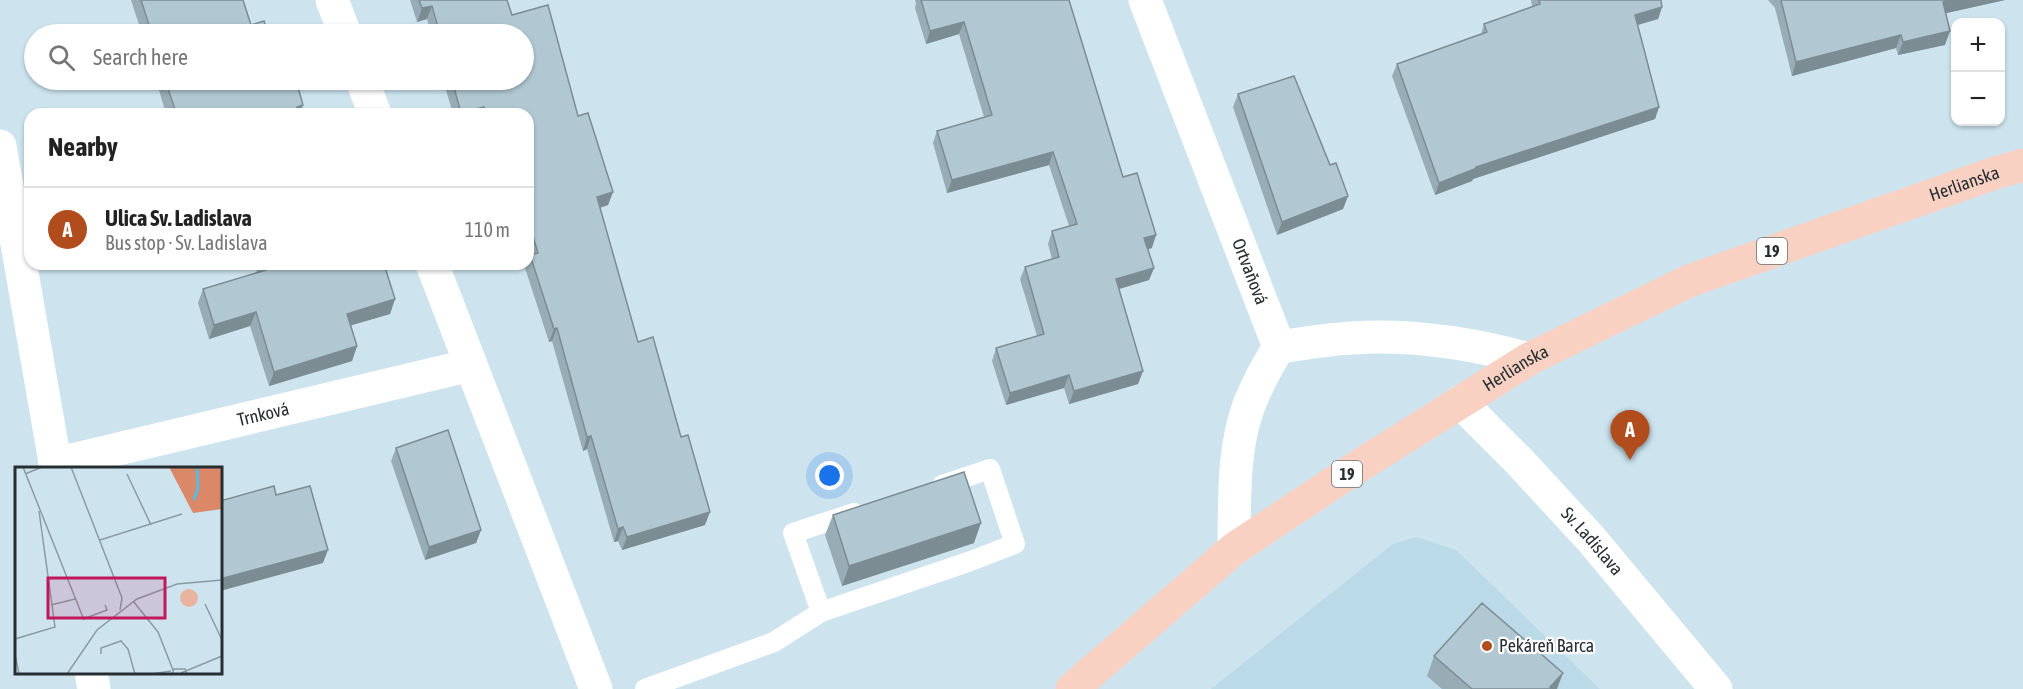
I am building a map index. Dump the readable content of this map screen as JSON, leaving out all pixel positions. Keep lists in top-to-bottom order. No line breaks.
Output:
{"streets":{"main road":["Herlianska","19"],"street":["Ortvaňová","Trnková","Sv. Ladislava"]},"crossings":[["Herlianska","Sv. Ladislava"]],"places":["Pekáreň Barca"],"page":{"map_buttons":["+","−"],"search":"Search here","heading":"Nearby","list":[{"mark":"A","name":"Ulica Sv. Ladislava","note":"Bus stop · Sv. Ladislava","value":"110 m"}],"pins":"A"}}
